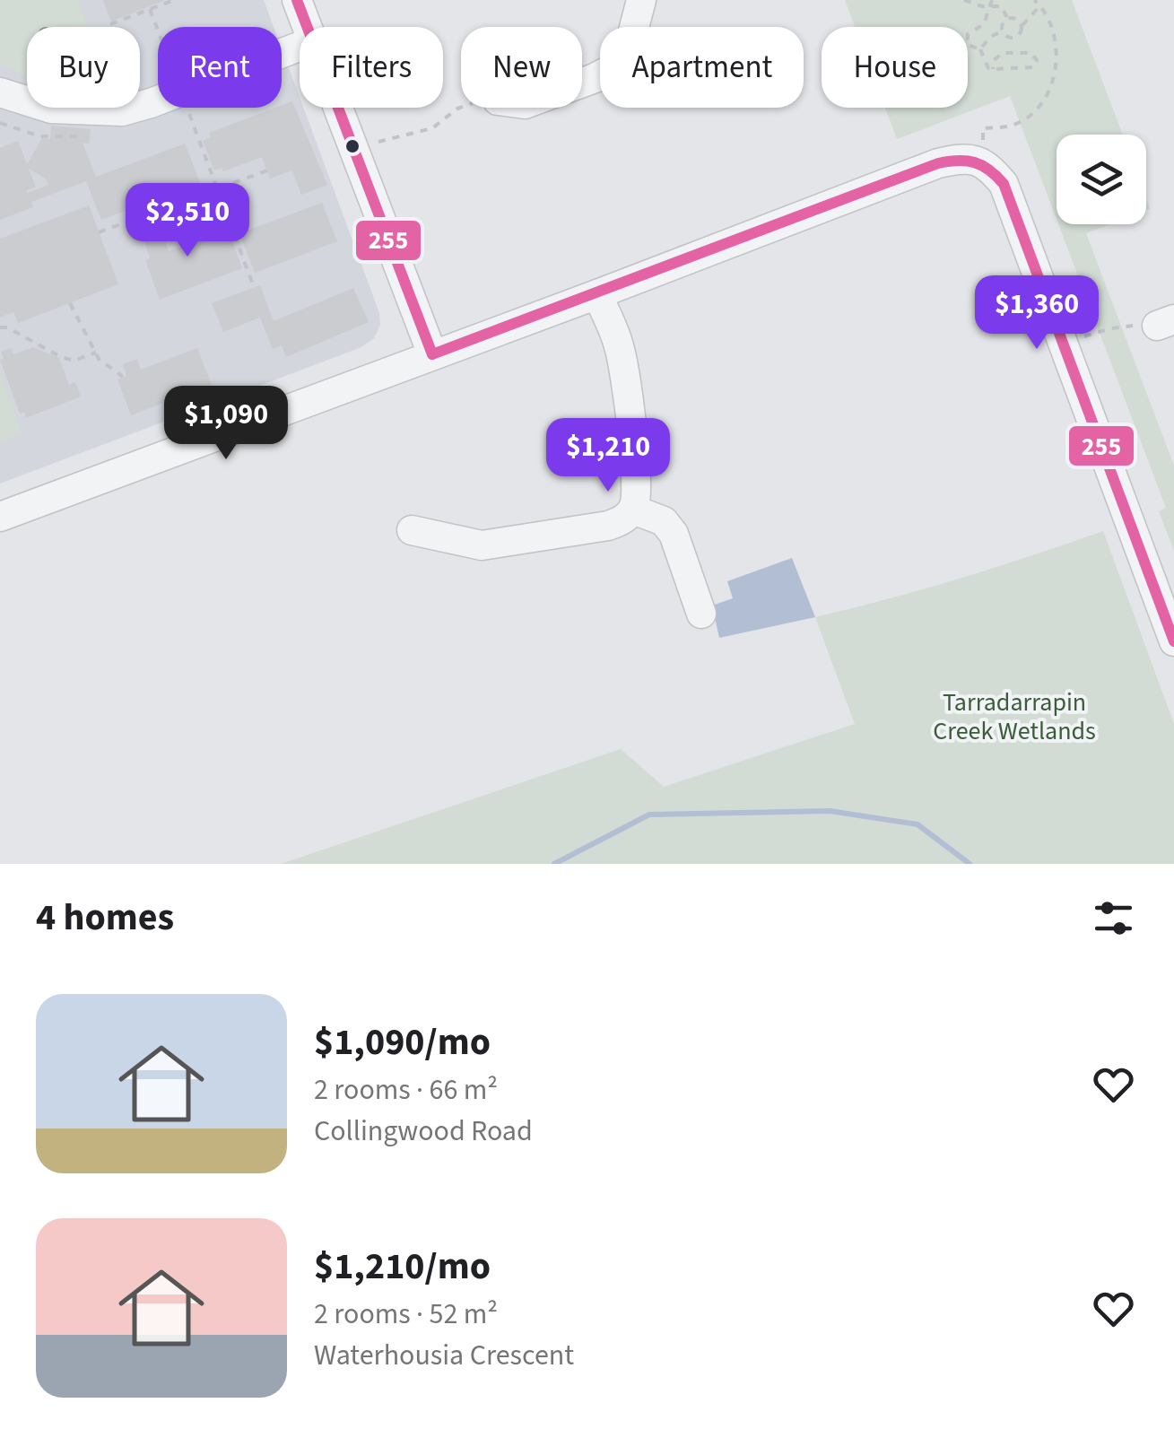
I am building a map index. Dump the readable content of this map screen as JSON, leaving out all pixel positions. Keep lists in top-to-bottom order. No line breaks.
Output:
{"parks":["Tarradarrapin Creek Wetlands"],"lines":["transit line 255"],"page":{"chip":["Buy","Rent","Filters","New","Apartment","House"],"price":["$2,510","$1,360","$1,090","$1,210"],"heading":"4 homes","list":[{"name":"$1,090/mo","note":"2 rooms · 66 m² · Collingwood Road"},{"name":"$1,210/mo","note":"2 rooms · 52 m² · Waterhousia Crescent"}]}}
